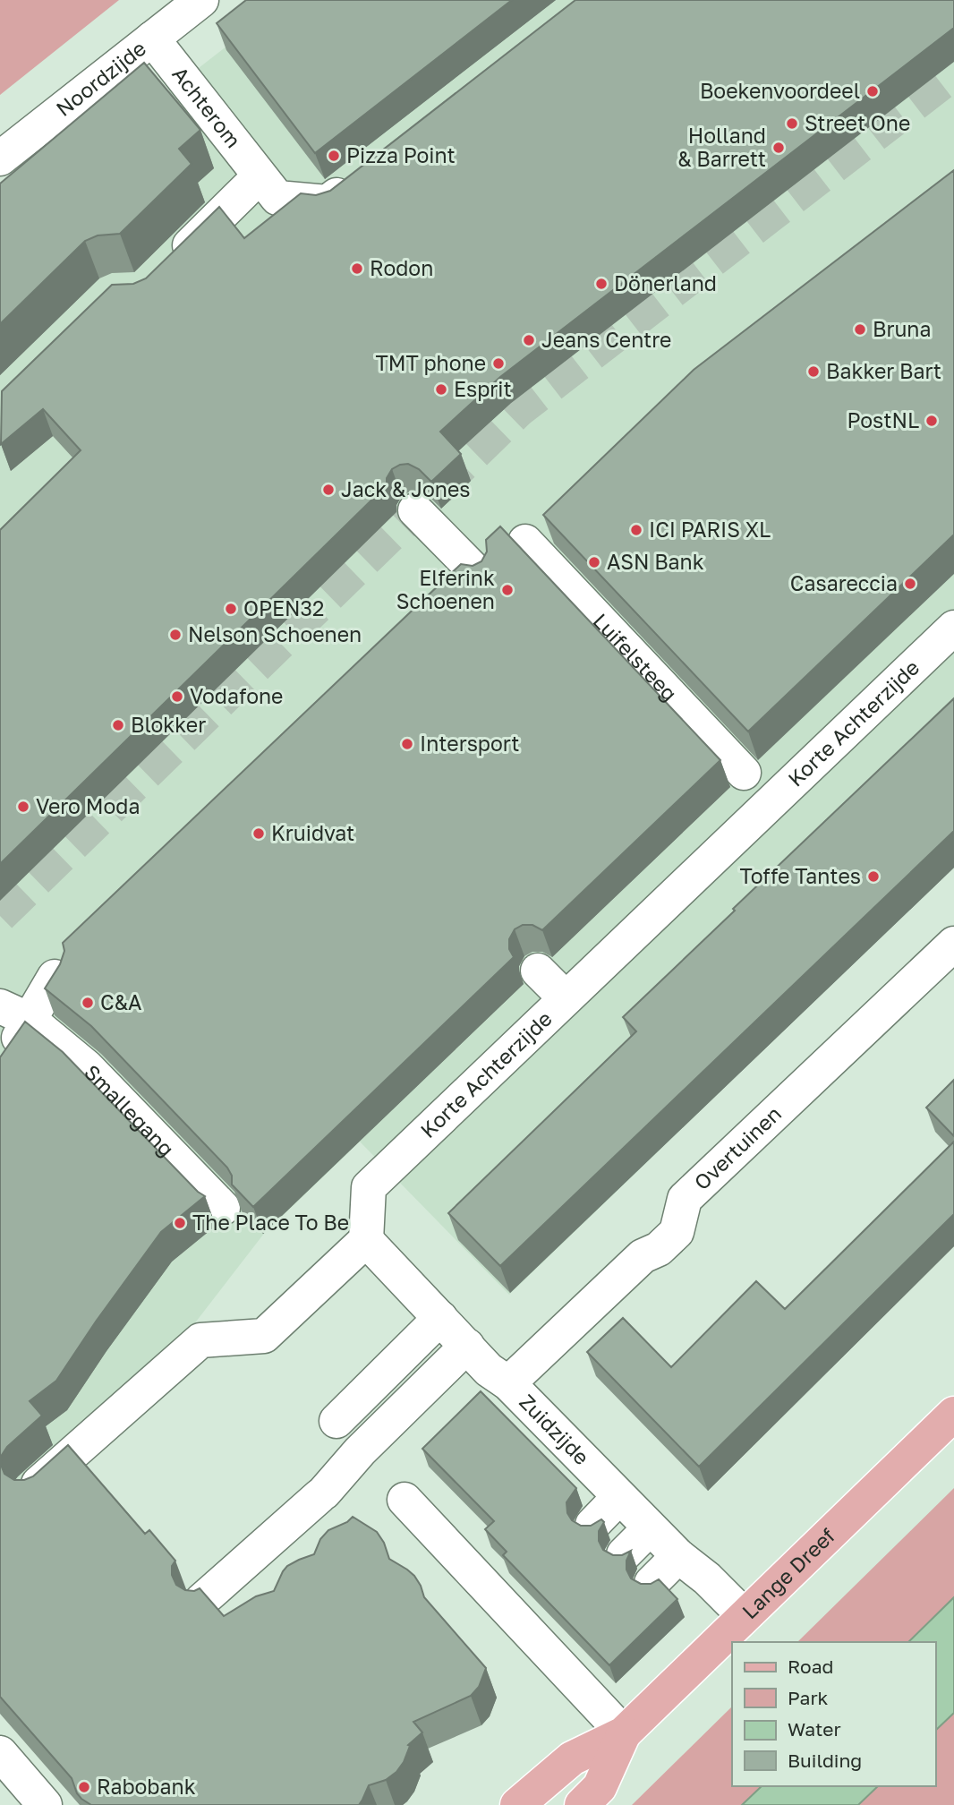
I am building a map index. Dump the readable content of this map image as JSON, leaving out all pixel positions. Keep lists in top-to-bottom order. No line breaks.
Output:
{"streets":{"main road":["Lange Dreef"],"street":["Noordzijde","Achterom","Luifelsteeg","Korte Achterzijde","Smallegang","Overtuinen","Zuidzijde"]},"crossings":[["Noordzijde","Achterom"],["Korte Achterzijde","Zuidzijde"],["Overtuinen","Zuidzijde"],["Zuidzijde","Lange Dreef"]],"places":["Boekenvoordeel","Street One","Holland & Barrett","Pizza Point","Rodon","Dönerland","Bruna","Jeans Centre","TMT phone","Bakker Bart","Esprit","PostNL","Jack & Jones","ICI PARIS XL","ASN Bank","Casareccia","Elferink Schoenen","OPEN32","Nelson Schoenen","Vodafone","Blokker","Intersport","Vero Moda","Kruidvat","Toffe Tantes","C&A","The Place To Be","Rabobank"],"legend":["Road","Park","Water","Building"]}
